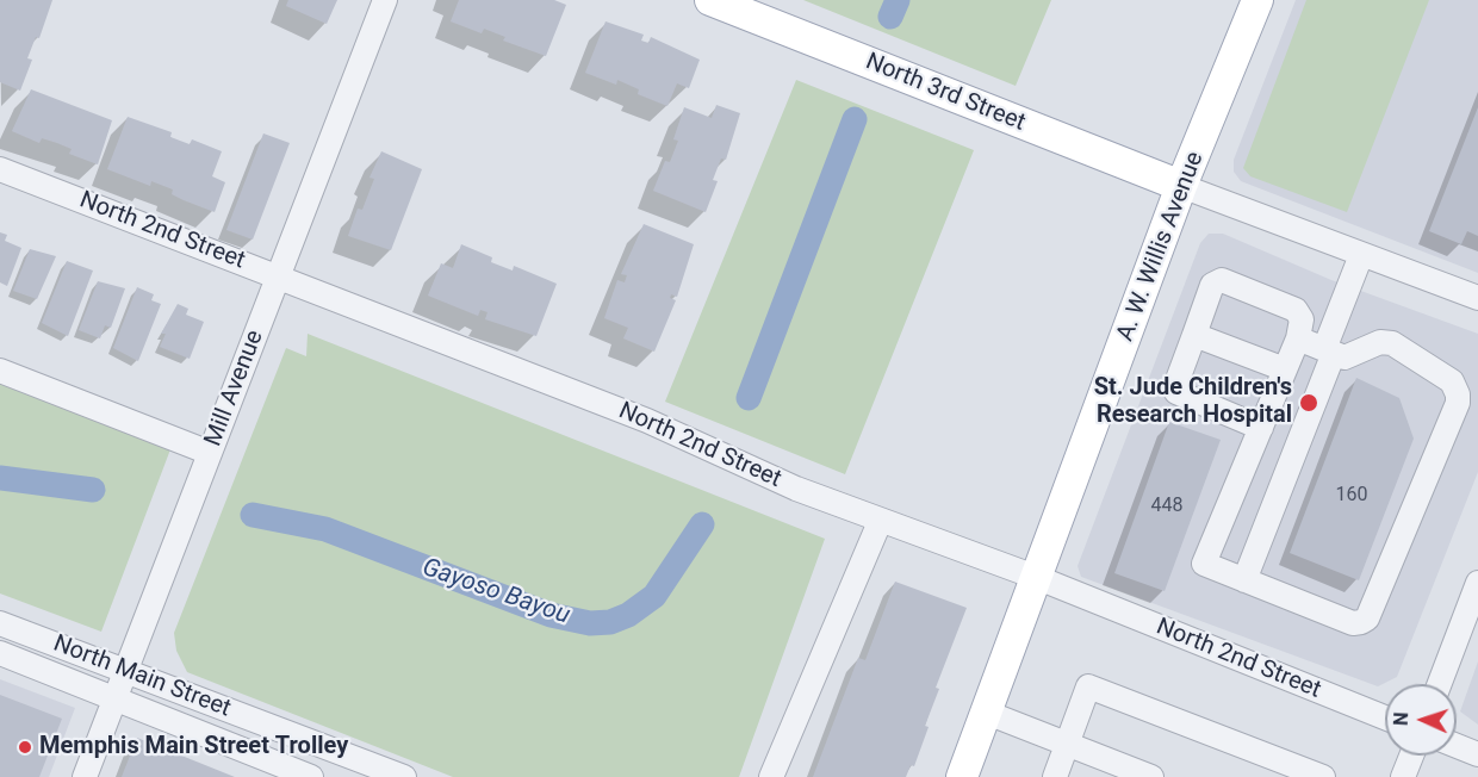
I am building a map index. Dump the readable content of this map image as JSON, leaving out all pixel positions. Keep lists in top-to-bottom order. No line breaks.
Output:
{"streets":{"main road":["North 3rd Street","A. W. Willis Avenue"],"street":["North 2nd Street","Mill Avenue","North Main Street"]},"crossings":[["North 3rd Street","A. W. Willis Avenue"],["North 2nd Street","A. W. Willis Avenue"],["North 2nd Street","Mill Avenue"],["Mill Avenue","North Main Street"]],"water":["Gayoso Bayou"],"places":["St. Jude Children's Research Hospital","Memphis Main Street Trolley"],"house_numbers":["160","448"],"north":"left"}
